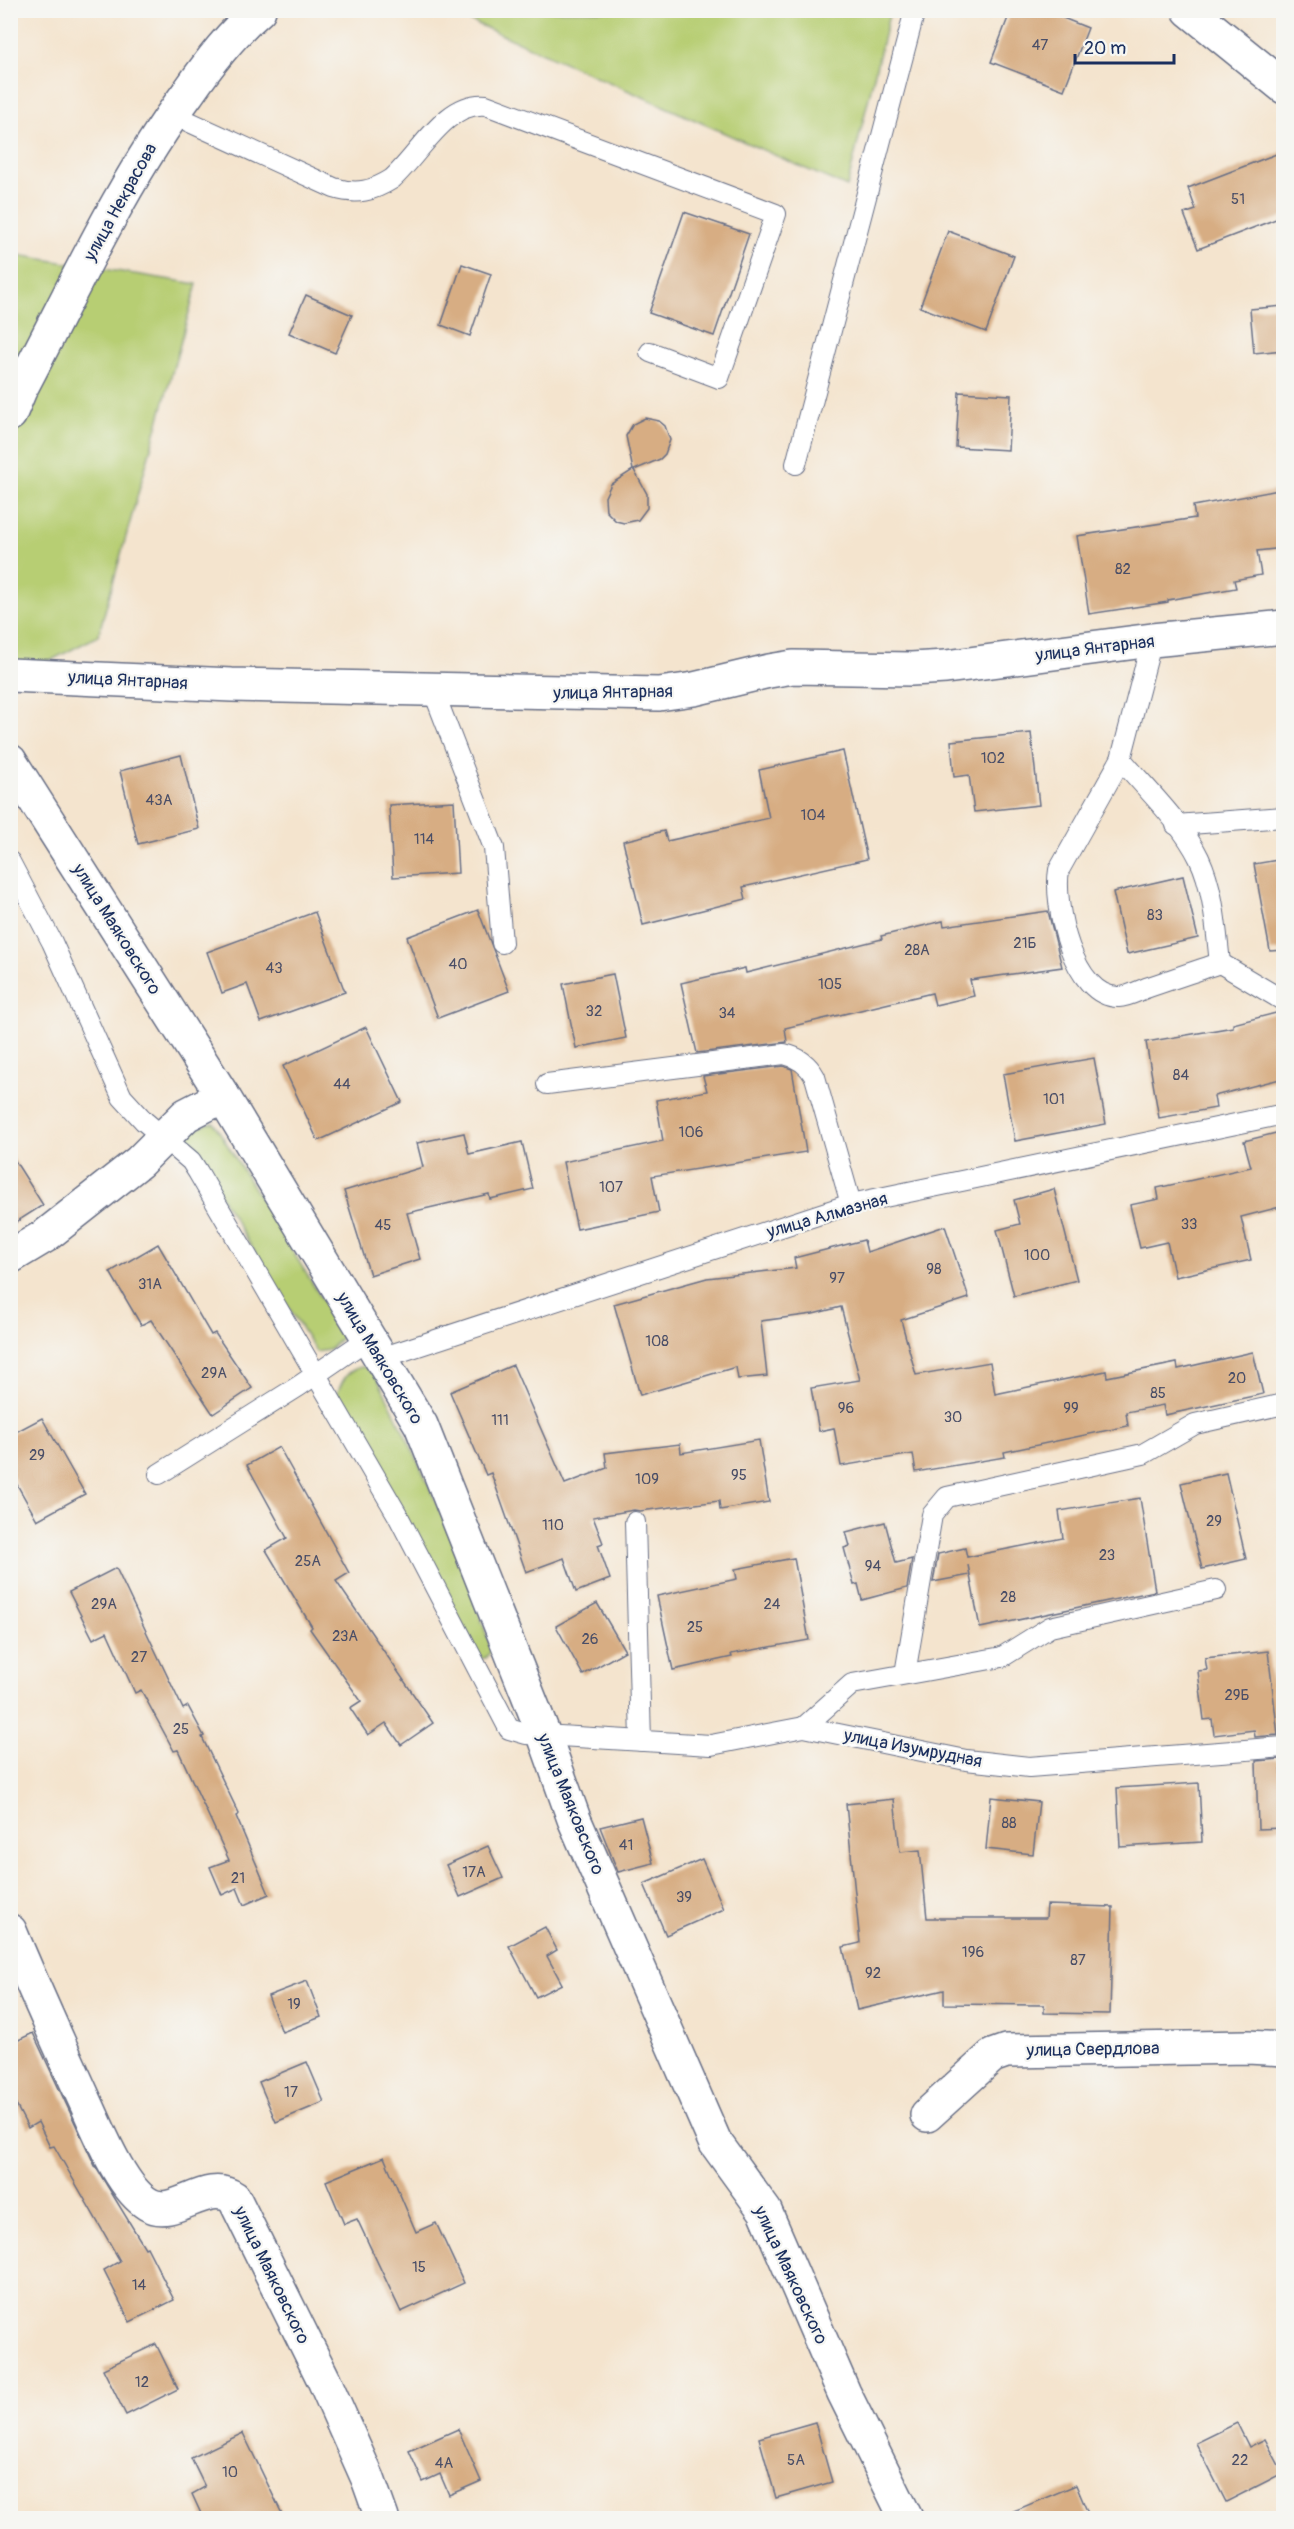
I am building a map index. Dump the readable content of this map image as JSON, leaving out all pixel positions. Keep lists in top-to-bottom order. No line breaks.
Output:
{"streets":{"street":["улица Некрасова","улица Янтарная","улица Маяковского","улица Свердлова"],"lane":["улица Алмазная","улица Изумрудная"]},"crossings":[["улица Маяковского","улица Алмазная"],["улица Маяковского","улица Изумрудная"],["улица Алмазная","улица Изумрудная"]],"house_numbers":["47","51","82","102","43А","104","114","83","21Б","28А","40","43","105","32","34","84","44","101","106","107","33","45","100","98","97","31А","108","29А","20","85","96","99","30","111","29","95","109","29","110","23","25А","94","28","29А","24","25","23А","26","27","29Б","25","88","41","17А","21","39","196","87","92","19","17","15","14","12","5А","22","4А","10"],"scale_bar":"20 m"}
